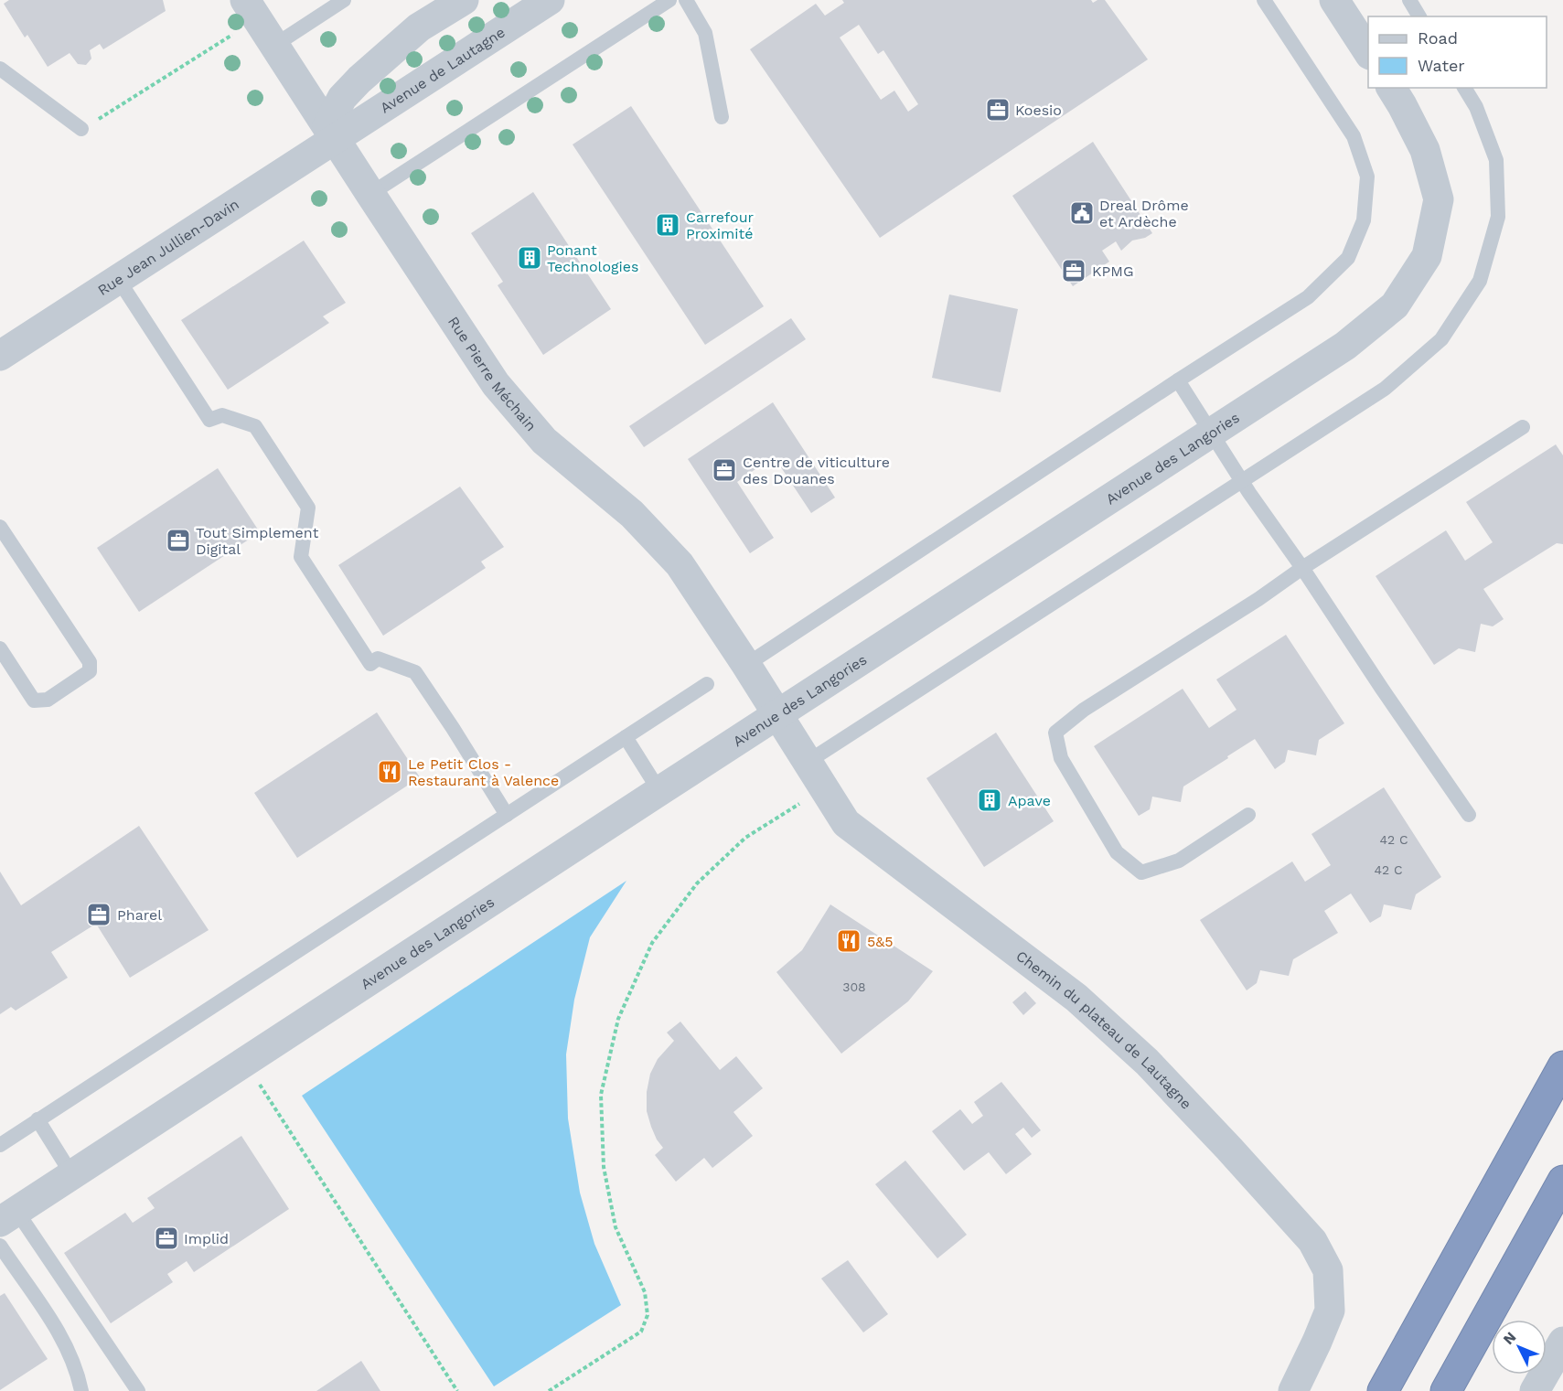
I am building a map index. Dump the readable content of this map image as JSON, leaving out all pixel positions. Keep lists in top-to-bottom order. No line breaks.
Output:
{"streets":{"street":["Avenue de Lautagne","Rue Jean Jullien-Davin","Rue Pierre Méchain","Avenue des Langories","Chemin du plateau de Lautagne"]},"crossings":[["Avenue de Lautagne","Rue Jean Jullien-Davin"],["Avenue de Lautagne","Rue Pierre Méchain"],["Rue Jean Jullien-Davin","Rue Pierre Méchain"],["Rue Pierre Méchain","Avenue des Langories"],["Rue Pierre Méchain","Chemin du plateau de Lautagne"],["Avenue des Langories","Chemin du plateau de Lautagne"]],"places":{"office":["Koesio","KPMG","Centre de viticulture des Douanes","Tout Simplement Digital","Pharel","Implid"],"public building":["Dreal Drôme et Ardèche"],"building":["Carrefour Proximité","Ponant Technologies","Apave"],"restaurant":["Le Petit Clos - Restaurant à Valence","5&5"]},"house_numbers":["42 C","42 C","308"],"legend":["Road","Water"],"north":"top left"}
